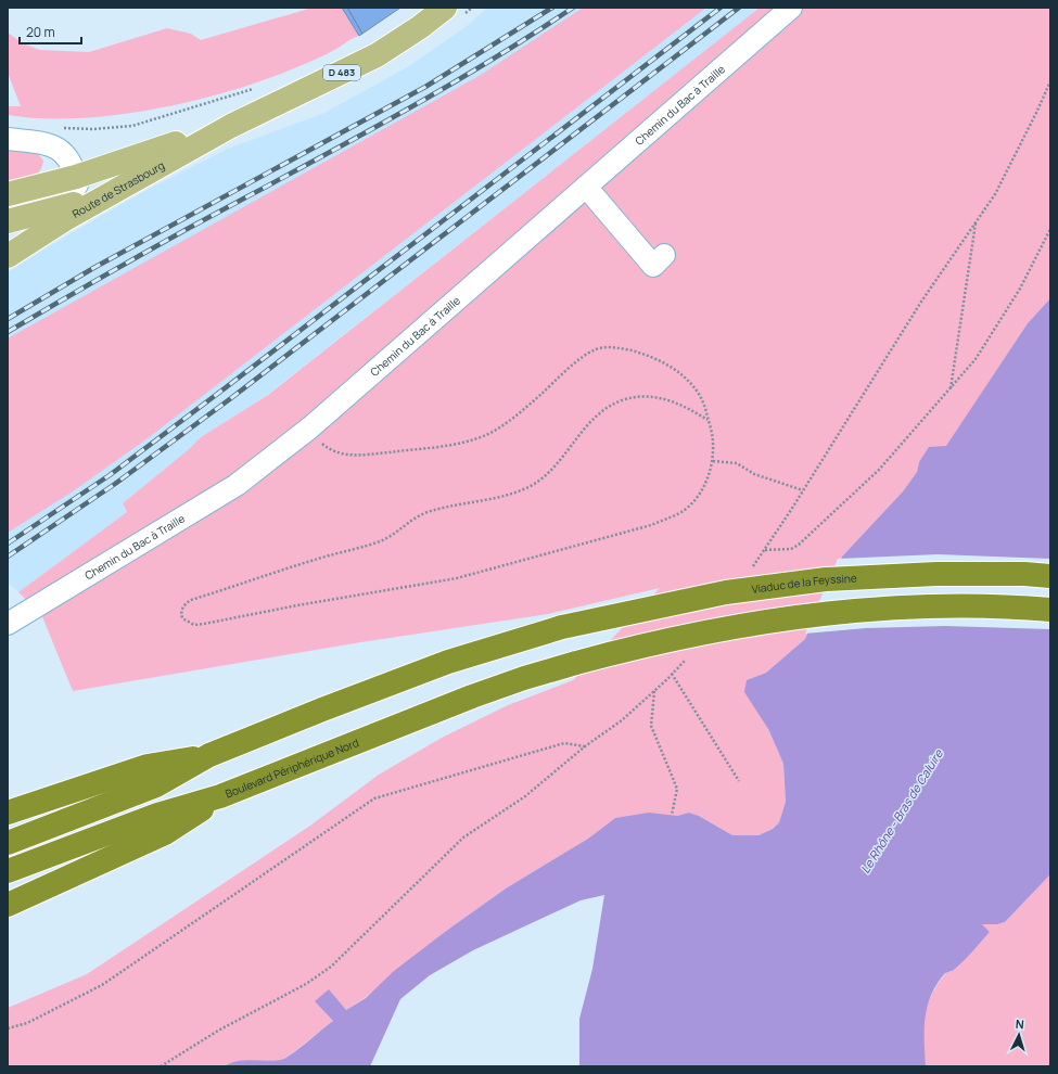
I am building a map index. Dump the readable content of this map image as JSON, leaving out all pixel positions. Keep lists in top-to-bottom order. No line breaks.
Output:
{"streets":{"highway":["Viaduc de la Feyssine","Boulevard Périphérique Nord"],"main road":["D 483","Route de Strasbourg"],"street":["Chemin du Bac à Traille"]},"water":["Le Rhône - Bras de Caluire"],"scale_bar":"20 m","north":"top"}
